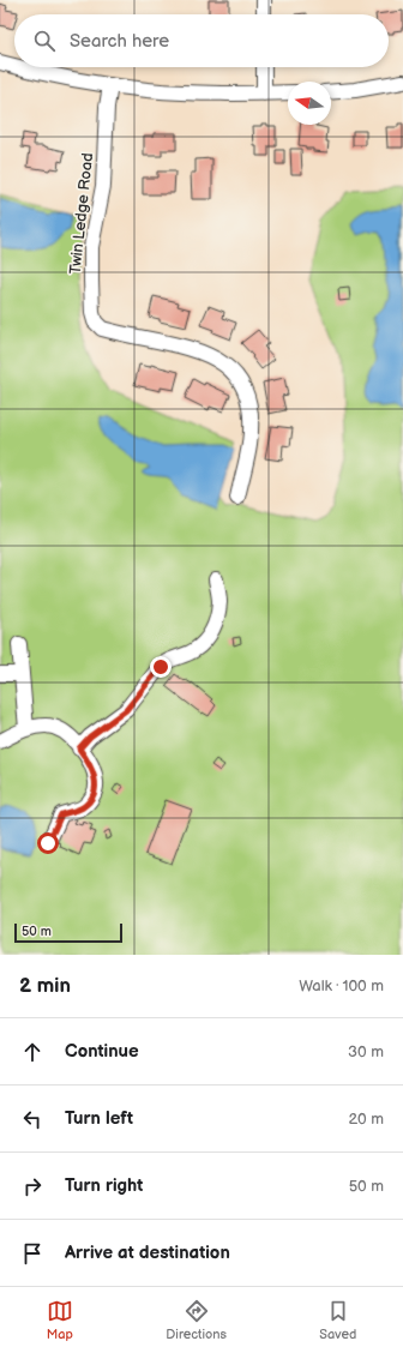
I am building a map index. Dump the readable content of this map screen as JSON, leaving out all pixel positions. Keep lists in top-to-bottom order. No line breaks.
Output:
{"streets":{"street":["Twin Ledge Road"]},"scale_bar":"50 m","north":"left","page":{"search":"Search here","scale":"50 m","heading":["2 min","Walk · 100 m"],"list":[["Continue","30 m"],["Turn left","20 m"],["Turn right","50 m"],"Arrive at destination"],"nav":["Map","Directions","Saved"]}}
